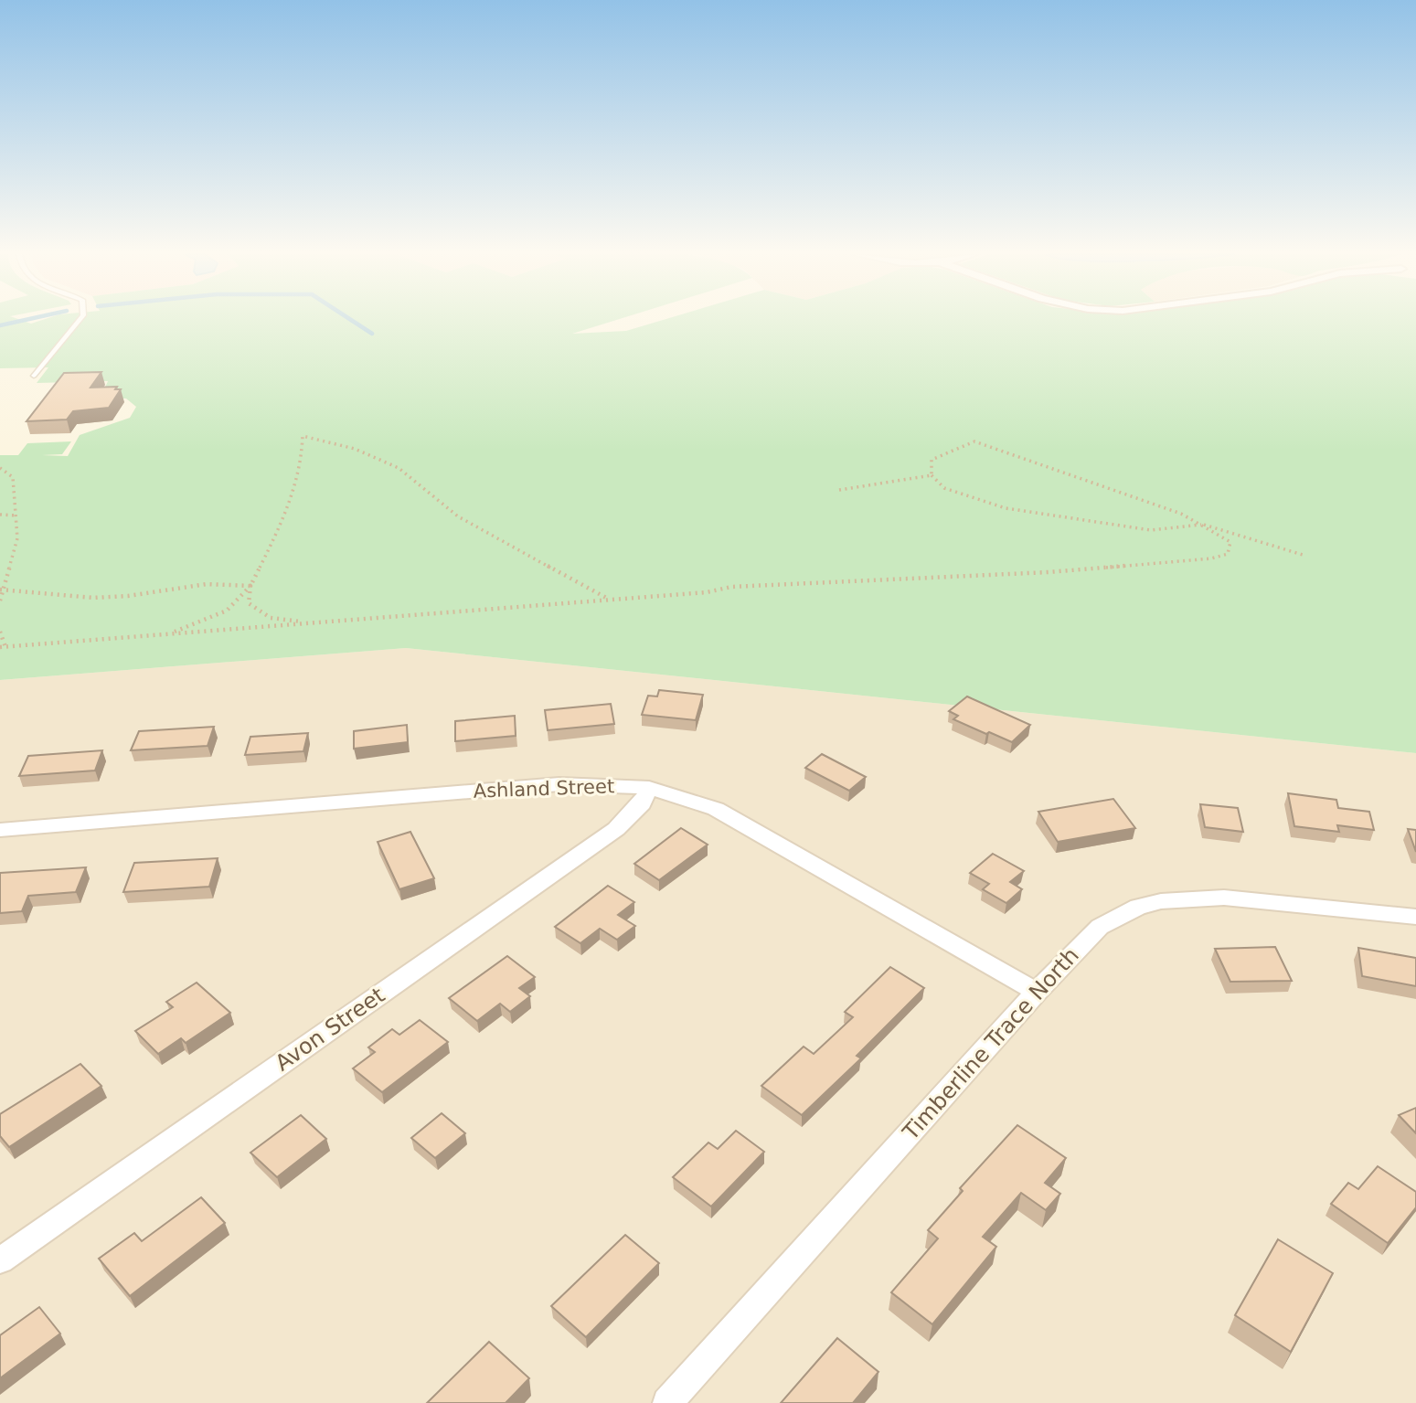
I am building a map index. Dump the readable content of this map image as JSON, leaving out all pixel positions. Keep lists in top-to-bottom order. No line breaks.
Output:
{"streets":{"street":["Ashland Street","Avon Street","Timberline Trace North"]},"crossings":[["Ashland Street","Avon Street"],["Ashland Street","Timberline Trace North"]]}
